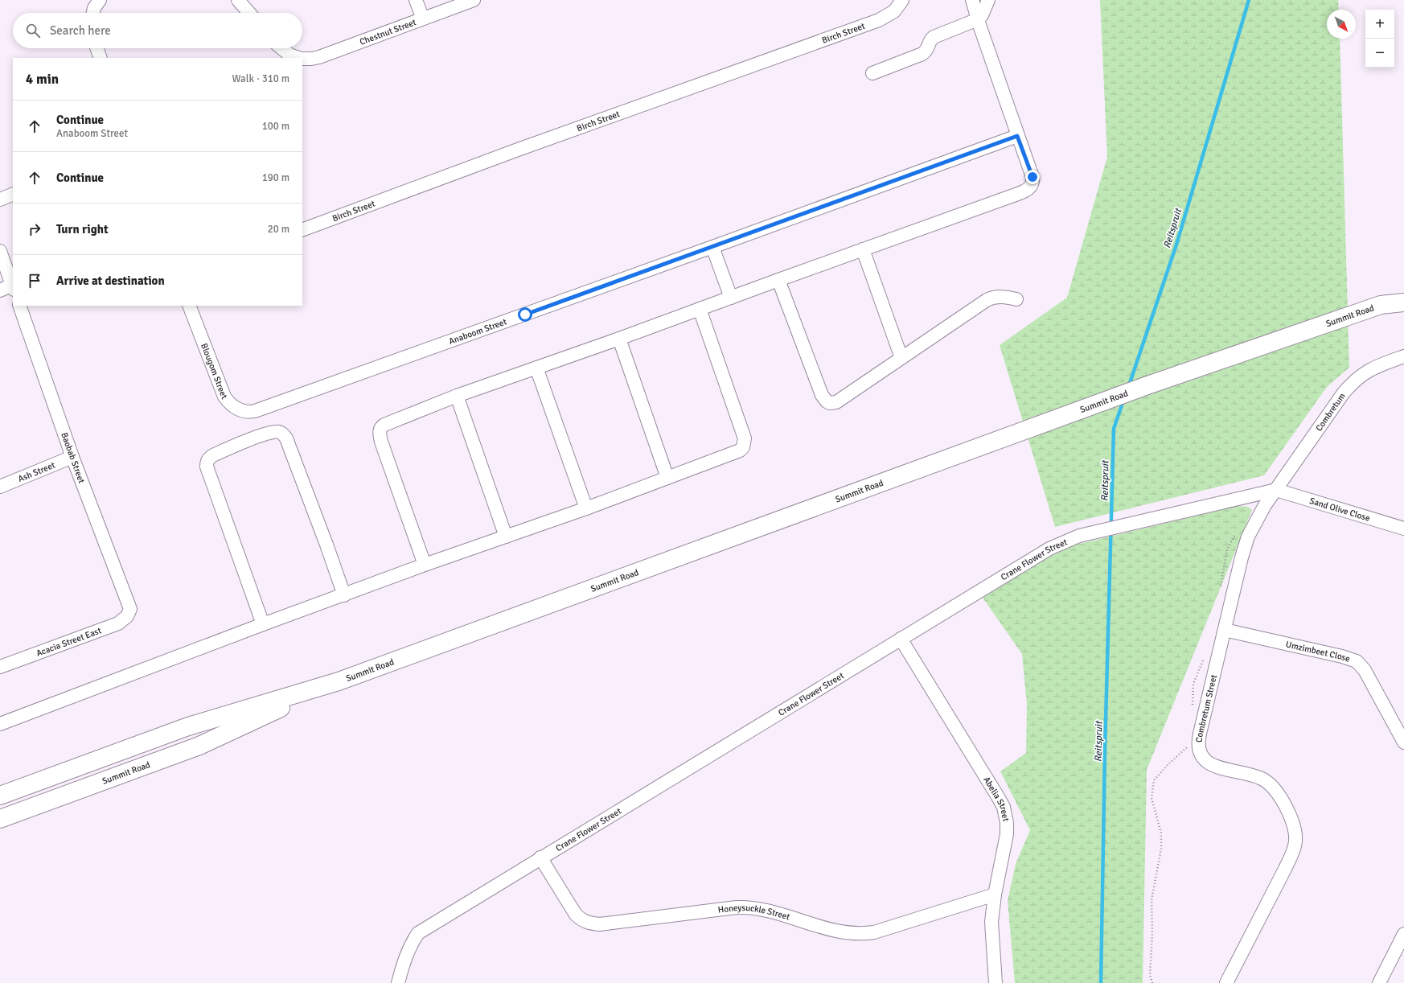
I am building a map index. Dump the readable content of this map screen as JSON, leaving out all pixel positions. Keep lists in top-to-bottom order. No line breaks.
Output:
{"streets":{"main road":["Summit Road"],"street":["Chestnut Street","Birch Street","Anaboom Street","Blougom Street","Combretum","Baobab Street","Ash Street","Sand Olive Close","Crane Flower Street","Acacia Street East","Umzimbeet Close","Combretum Street","Abelia Street","Honeysuckle Street"]},"crossings":[["Anaboom Street","Blougom Street"],["Combretum","Sand Olive Close"],["Combretum","Crane Flower Street"],["Combretum","Combretum Street"],["Baobab Street","Ash Street"],["Baobab Street","Acacia Street East"],["Sand Olive Close","Crane Flower Street"],["Sand Olive Close","Combretum Street"],["Crane Flower Street","Combretum Street"],["Crane Flower Street","Abelia Street"],["Crane Flower Street","Honeysuckle Street"],["Umzimbeet Close","Combretum Street"],["Abelia Street","Honeysuckle Street"]],"water":["Reitspruit"],"north":"bottom right","page":{"map_buttons":["+","−"],"search":"Search here","heading":["4 min","Walk · 310 m"],"list":[["Continue","Anaboom Street","100 m"],["Continue","190 m"],["Turn right","20 m"],"Arrive at destination"]}}
